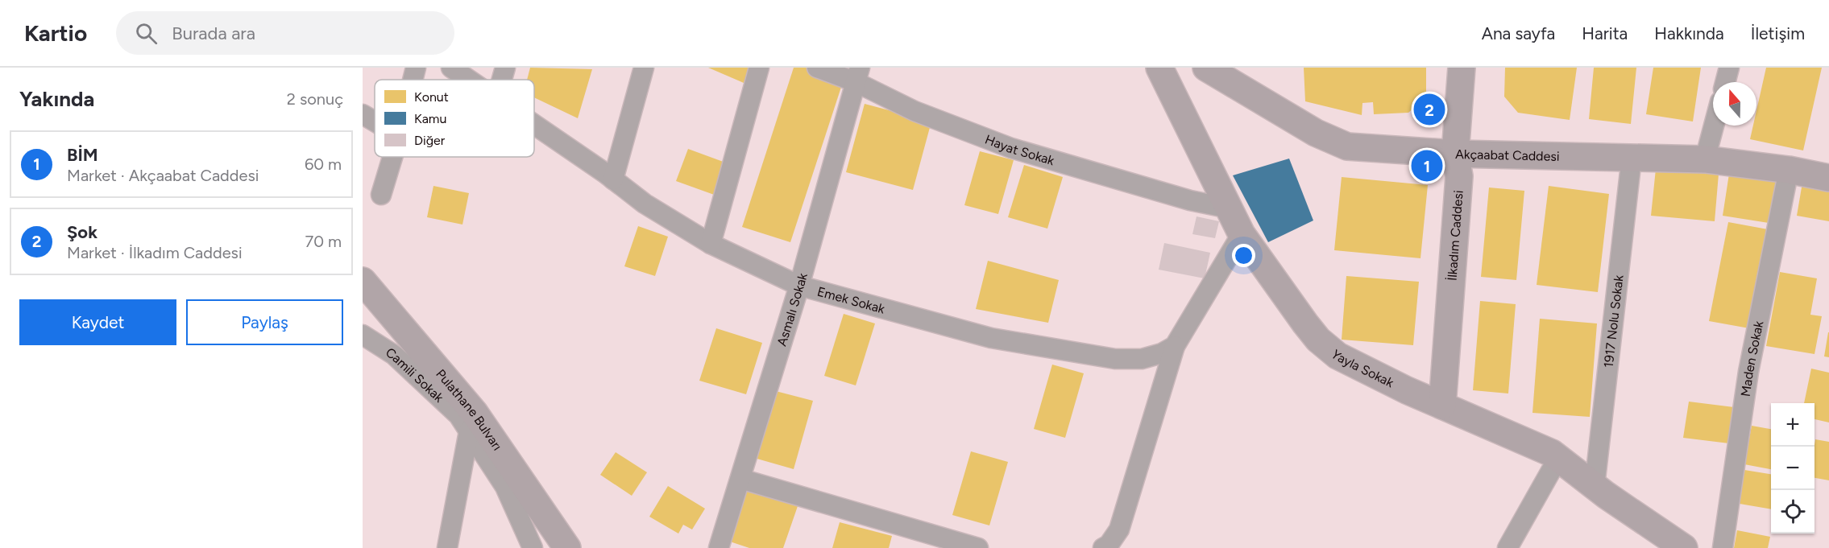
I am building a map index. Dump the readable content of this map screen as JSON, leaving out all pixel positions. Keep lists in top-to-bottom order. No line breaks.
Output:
{"streets":{"street":["Hayat Sokak","Akçaabat Caddesi","İlkadım Caddesi","Emek Sokak","Asmalı Sokak","1917 Nolu Sokak","Maden Sokak","Yayla Sokak","Camili Sokak","Pulathane Bulvarı"]},"crossings":[["Hayat Sokak","Asmalı Sokak"],["Hayat Sokak","Yayla Sokak"],["Akçaabat Caddesi","İlkadım Caddesi"],["Akçaabat Caddesi","1917 Nolu Sokak"],["Akçaabat Caddesi","Maden Sokak"],["İlkadım Caddesi","Yayla Sokak"],["Emek Sokak","Asmalı Sokak"],["1917 Nolu Sokak","Yayla Sokak"]],"legend":["Konut","Kamu","Diğer"],"north":"top","page":{"header":"Kartio","search":"Burada ara","nav":["Ana sayfa","Harita","Hakkında","İletişim"],"heading":["Yakında","2 sonuç"],"pins":["2","1"],"list":[{"mark":"1","name":"BİM","note":"Market · Akçaabat Caddesi","value":"60 m"},{"mark":"2","name":"Şok","note":"Market · İlkadım Caddesi","value":"70 m"}],"buttons":["Kaydet","Paylaş"],"map_buttons":["+","−"]}}
